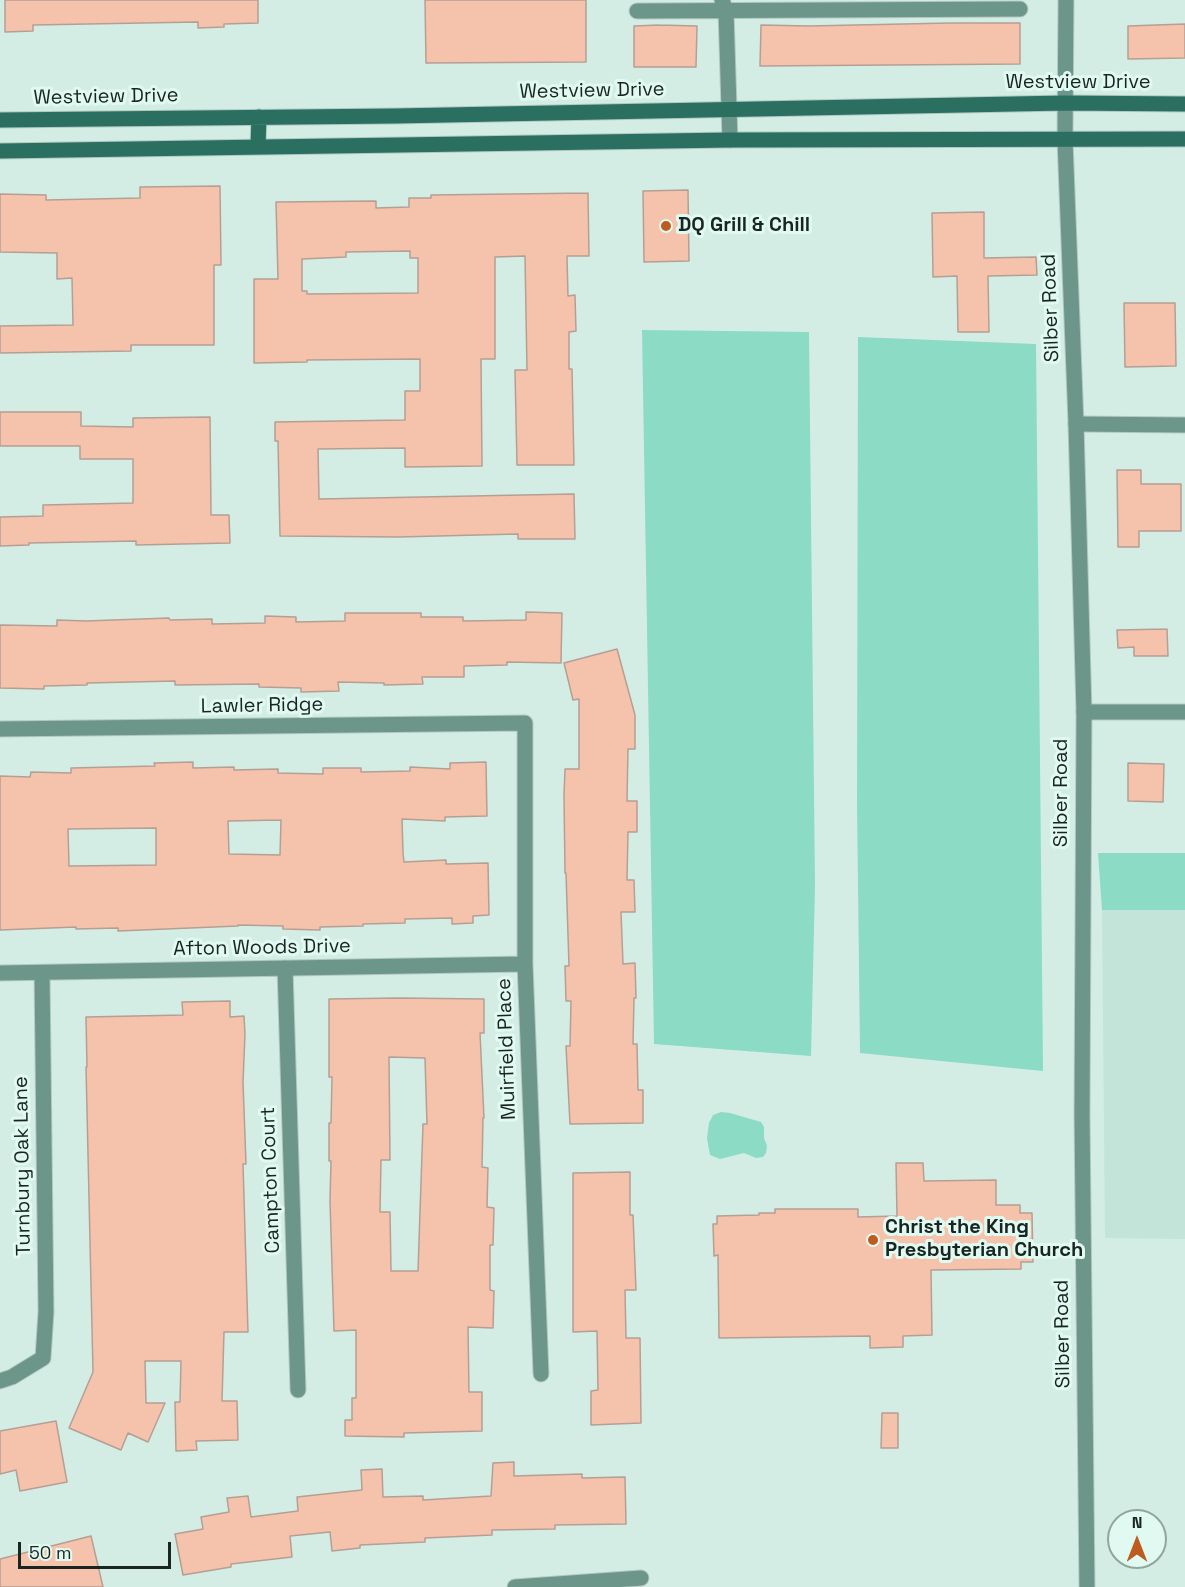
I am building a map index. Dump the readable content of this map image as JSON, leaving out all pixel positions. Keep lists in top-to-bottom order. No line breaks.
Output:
{"streets":{"main road":["Westview Drive"],"street":["Silber Road","Lawler Ridge","Afton Woods Drive","Muirfield Place","Turnbury Oak Lane","Campton Court"]},"crossings":[["Westview Drive","Silber Road"],["Lawler Ridge","Muirfield Place"],["Afton Woods Drive","Muirfield Place"],["Afton Woods Drive","Turnbury Oak Lane"],["Afton Woods Drive","Campton Court"]],"places":["DQ Grill & Chill","Christ the King Presbyterian Church"],"scale_bar":"50 m","north":"top"}
